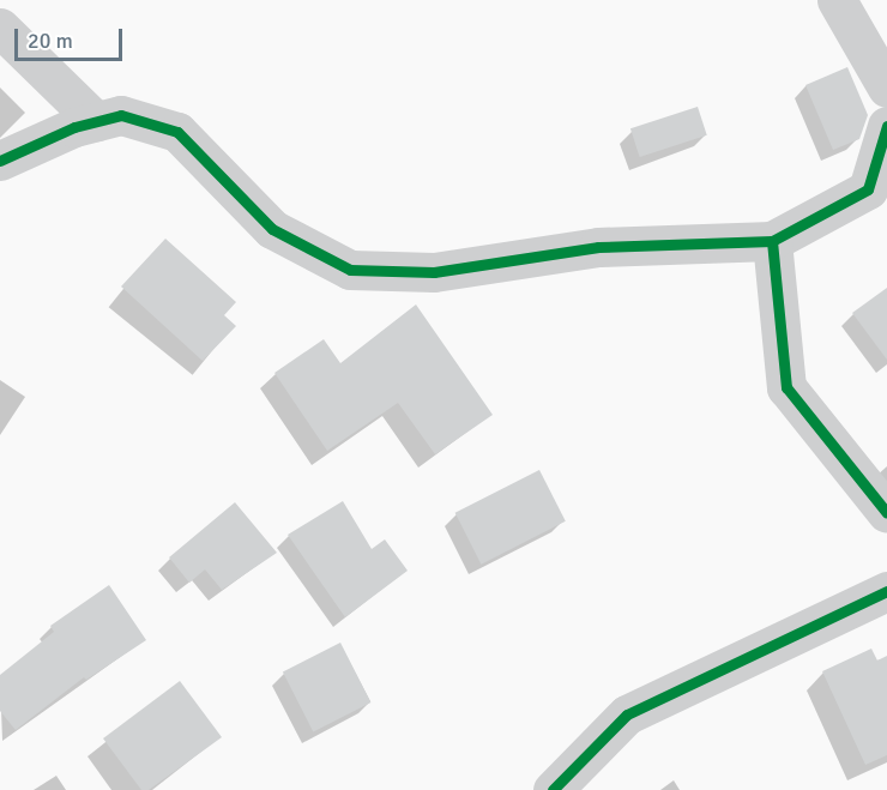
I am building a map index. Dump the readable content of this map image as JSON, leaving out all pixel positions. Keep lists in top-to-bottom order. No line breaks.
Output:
{"scale_bar":"20 m"}
